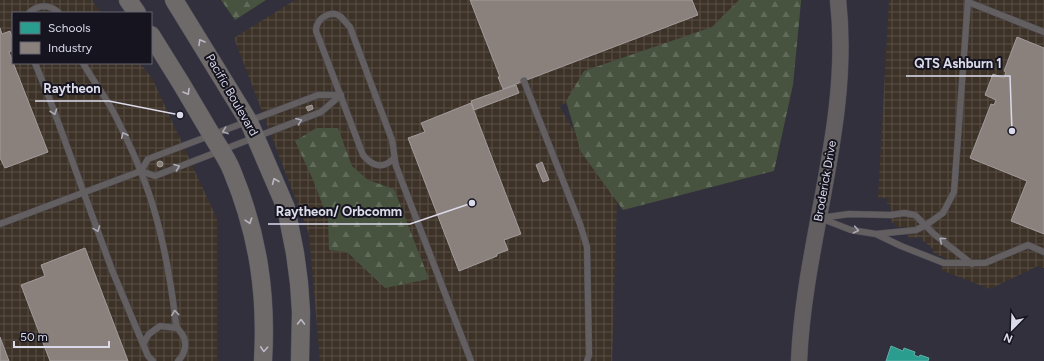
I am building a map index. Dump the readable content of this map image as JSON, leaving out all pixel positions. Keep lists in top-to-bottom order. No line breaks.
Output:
{"streets":{"main road":["Pacific Boulevard"],"street":["Broderick Drive"]},"places":["Raytheon","QTS Ashburn 1","Raytheon/ Orbcomm"],"legend":["Schools","Industry"],"scale_bar":"50 m","north":"bottom left"}
